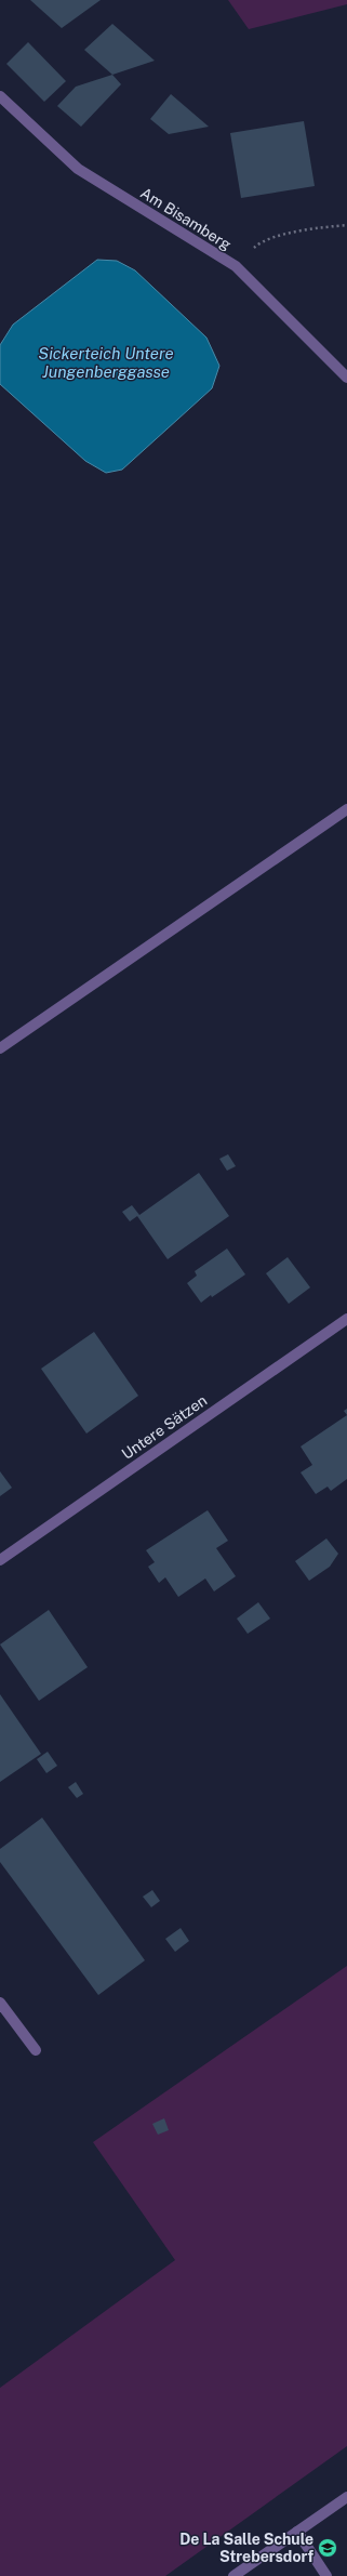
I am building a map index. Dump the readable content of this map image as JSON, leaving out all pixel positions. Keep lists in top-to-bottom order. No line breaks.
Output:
{"streets":{"street":["Am Bisamberg","Untere Sätzen"]},"water":["Sickerteich Untere Jungenberggasse"],"places":{"school or university":["De La Salle Schule Strebersdorf"]}}
